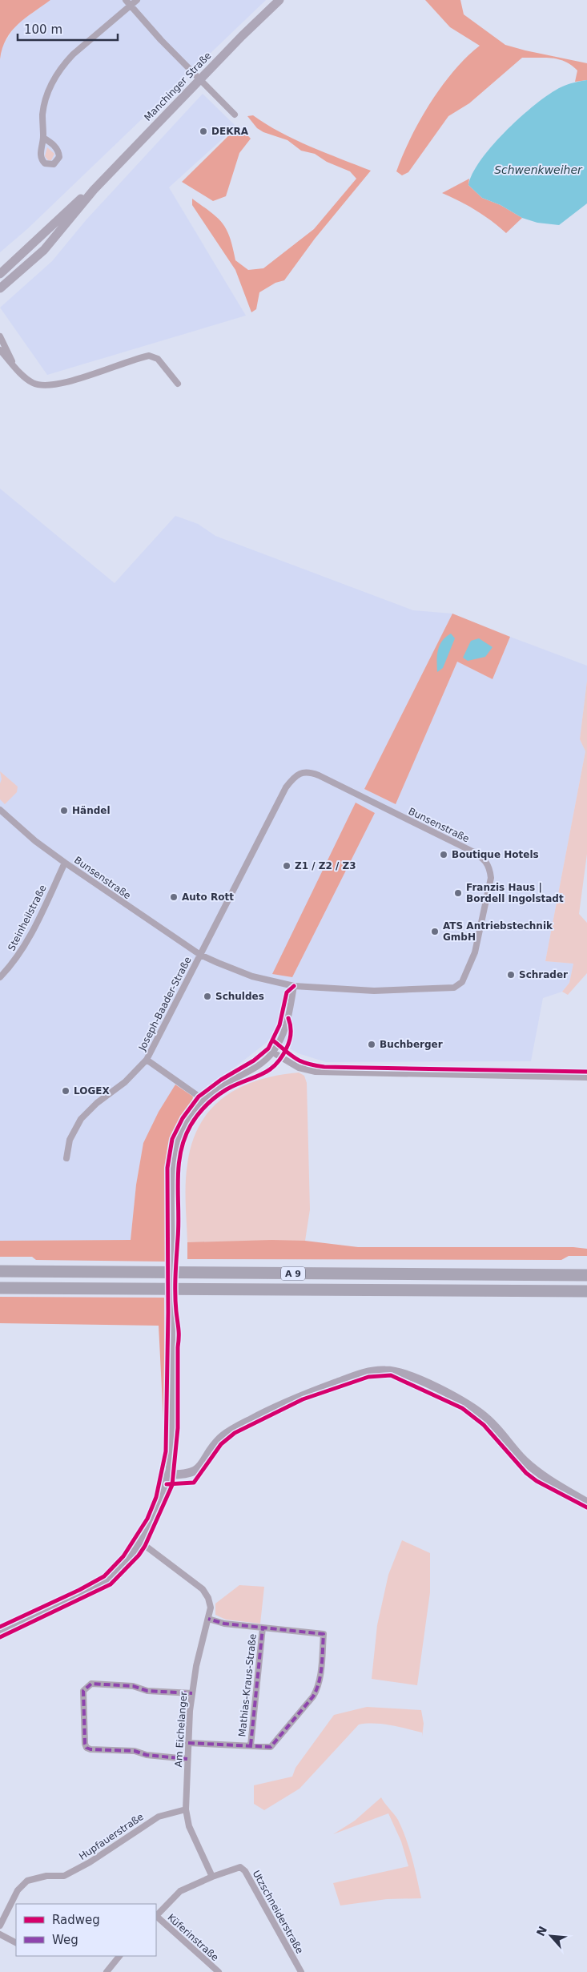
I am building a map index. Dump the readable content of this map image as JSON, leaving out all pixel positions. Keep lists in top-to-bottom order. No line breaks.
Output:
{"streets":{"highway":["A 9"],"street":["Manchinger Straße","Bunsenstraße","Steinheilstraße","Joseph-Baader-Straße","Mathias-Kraus-Straße","Am Eichelanger","Hupfauerstraße","Utzschneiderstraße","Küferinstraße"]},"crossings":[["Bunsenstraße","Steinheilstraße"],["Bunsenstraße","Joseph-Baader-Straße"],["Am Eichelanger","Hupfauerstraße"],["Am Eichelanger","Utzschneiderstraße"]],"water":["Schwenkweiher"],"places":["DEKRA","Händel","Boutique Hotels","Z1 / Z2 / Z3","Franzis Haus | Bordell Ingolstadt","Auto Rott","ATS Antriebstechnik GmbH","Schrader","Schuldes","Buchberger","LOGEX"],"legend":["Radweg","Weg"],"scale_bar":"100 m","north":"top left"}
